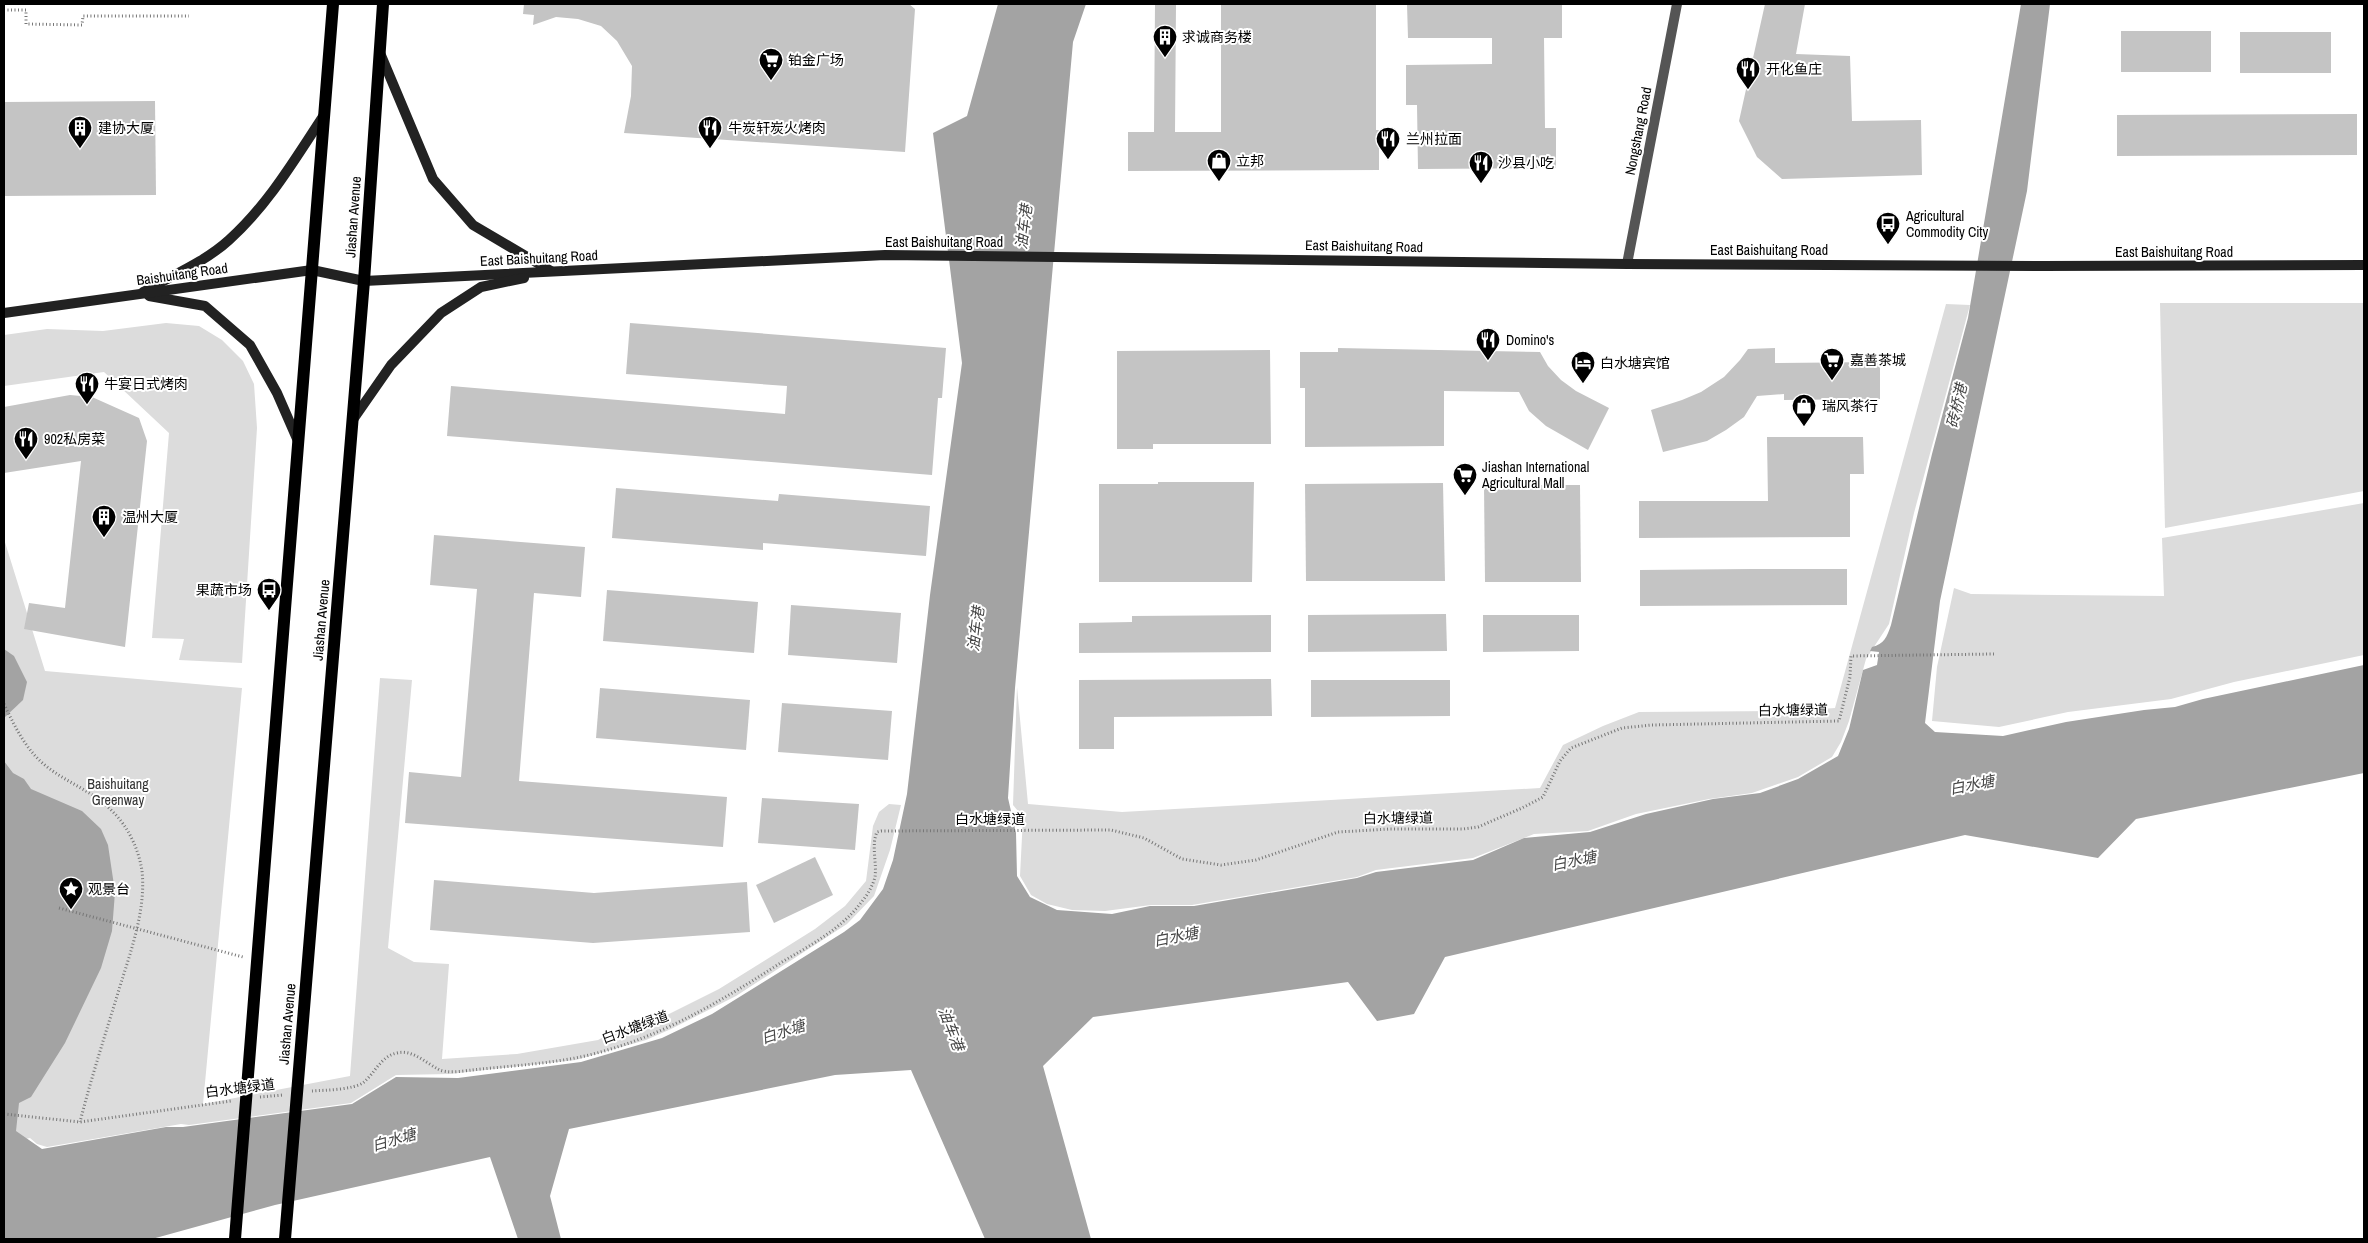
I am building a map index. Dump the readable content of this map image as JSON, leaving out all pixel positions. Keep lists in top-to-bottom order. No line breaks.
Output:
{"streets":{"main road":["Jiashan Avenue"],"street":["Nongshang Road","East Baishuitang Road","Baishuitang Road"],"path":["白水塘绿道"]},"crossings":[["Nongshang Road","East Baishuitang Road"],["Jiashan Avenue","East Baishuitang Road"],["Jiashan Avenue","Baishuitang Road"],["East Baishuitang Road","Baishuitang Road"]],"water":["油车港","砖桥港","白水塘"],"parks":["Baishuitang Greenway"],"places":{"building":["求诚商务楼","建协大厦","温州大厦"],"supermarket":["铂金广场","嘉善茶城","Jiashan International Agricultural Mall"],"restaurant":["开化鱼庄","牛炭轩炭火烤肉","兰州拉面","沙县小吃","Domino's","牛宴日式烤肉","902私房菜"],"shop":["立邦","瑞风茶行"],"bus stop":["Agricultural Commodity City","果蔬市场"],"hotel":["白水塘宾馆"],"place":["观景台"]}}
